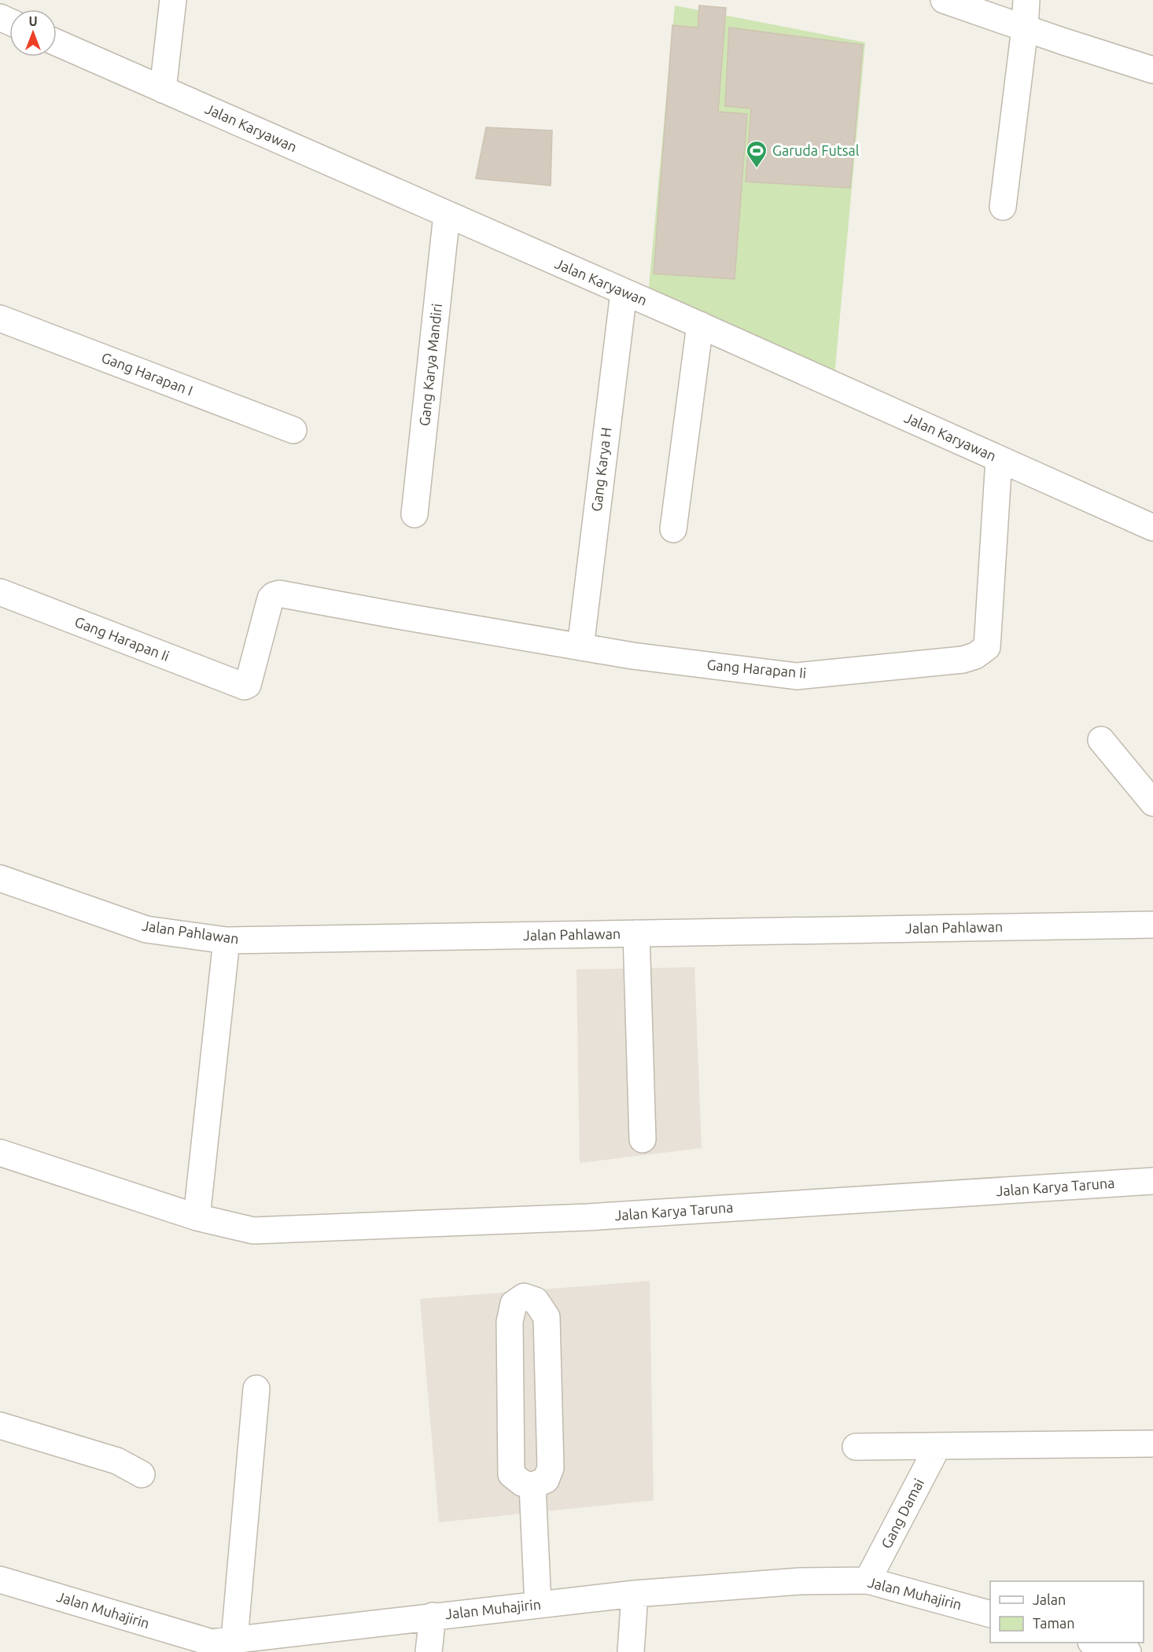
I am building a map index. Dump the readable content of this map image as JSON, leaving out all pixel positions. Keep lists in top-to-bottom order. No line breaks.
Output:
{"streets":{"street":["Jalan Karyawan","Gang Karya Mandiri","Gang Harapan I","Gang Karya H","Gang Harapan Ii","Jalan Pahlawan","Jalan Karya Taruna","Gang Damai","Jalan Muhajirin"]},"crossings":[["Jalan Karyawan","Gang Karya Mandiri"],["Jalan Karyawan","Gang Karya H"],["Jalan Karyawan","Gang Harapan Ii"],["Gang Karya H","Gang Harapan Ii"],["Gang Damai","Jalan Muhajirin"]],"places":{"sports":["Garuda Futsal"]},"legend":["Jalan","Taman"],"north":"top"}
